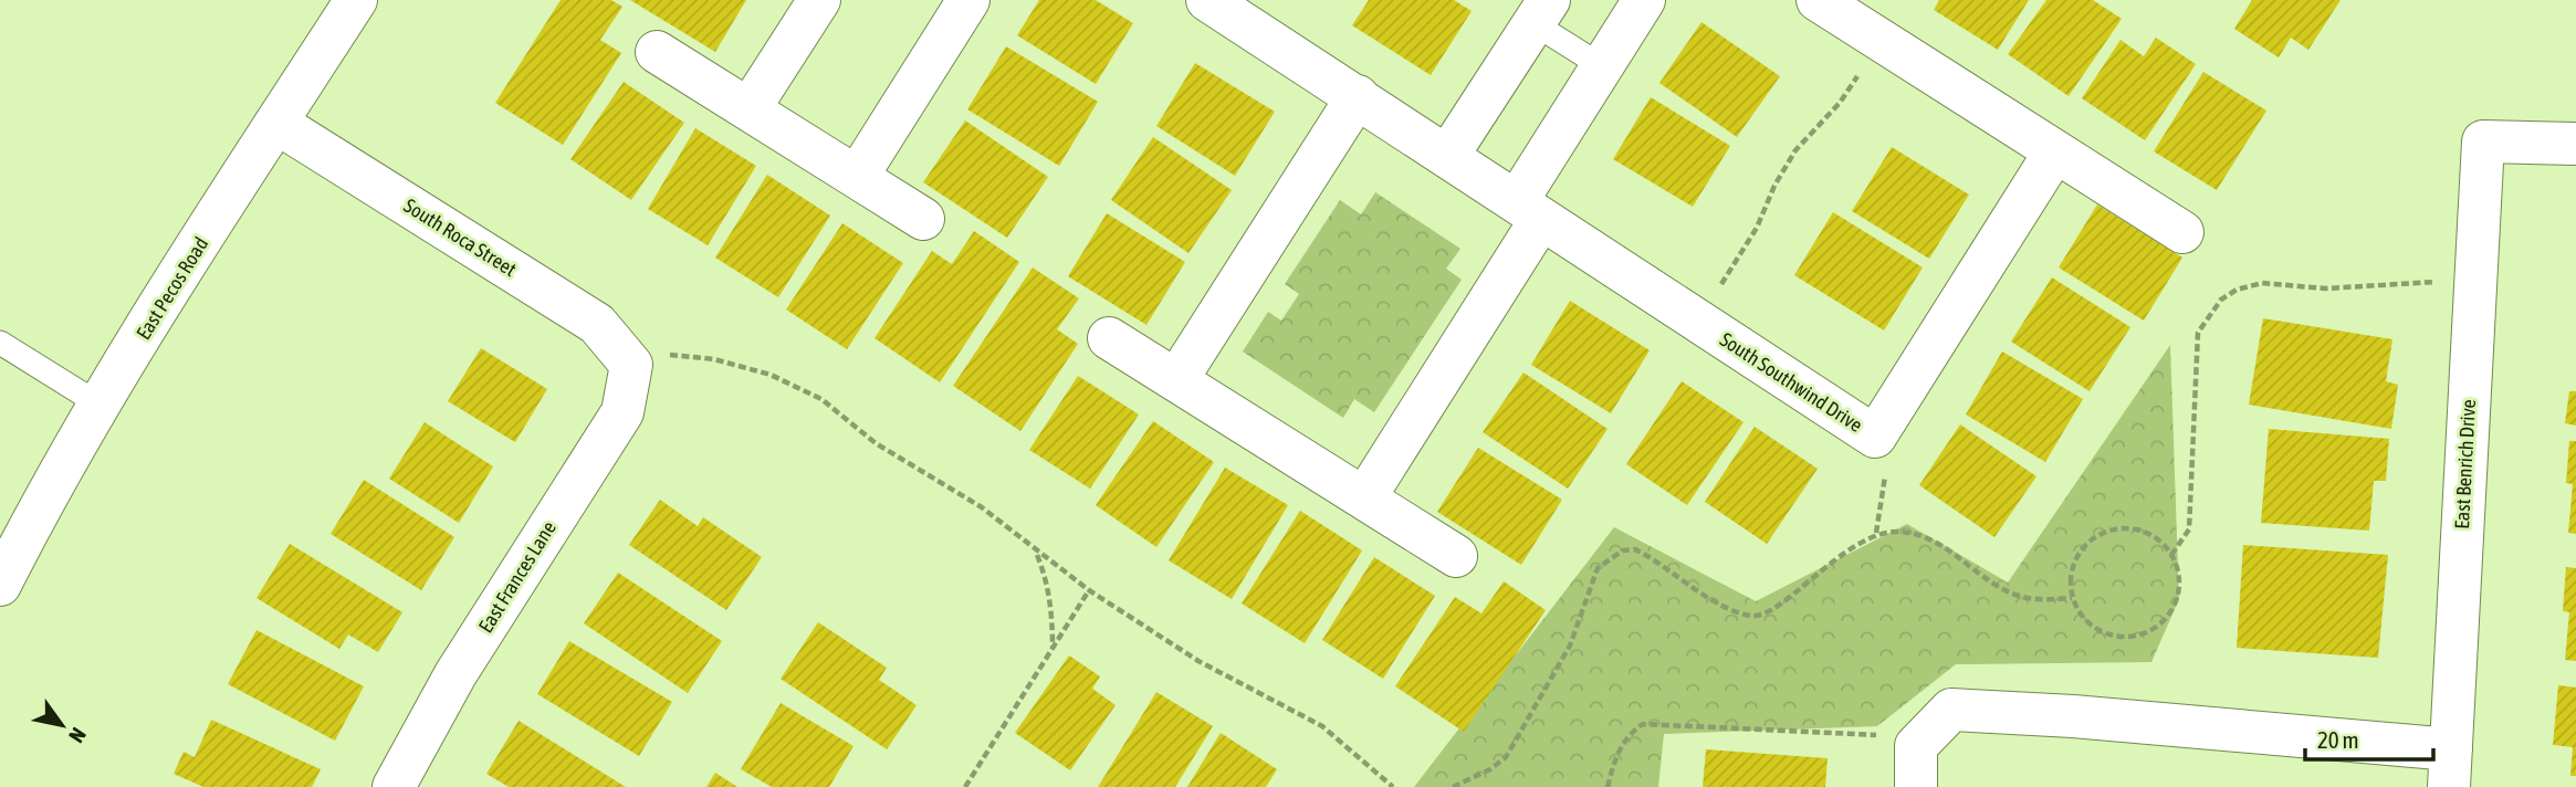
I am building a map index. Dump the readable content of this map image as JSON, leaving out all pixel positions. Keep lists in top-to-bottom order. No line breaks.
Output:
{"streets":{"street":["South Roca Street","East Pecos Road","South Southwind Drive","East Benrich Drive","East Frances Lane"]},"crossings":[["South Roca Street","East Pecos Road"],["South Roca Street","East Frances Lane"]],"scale_bar":"20 m","north":"bottom right"}
